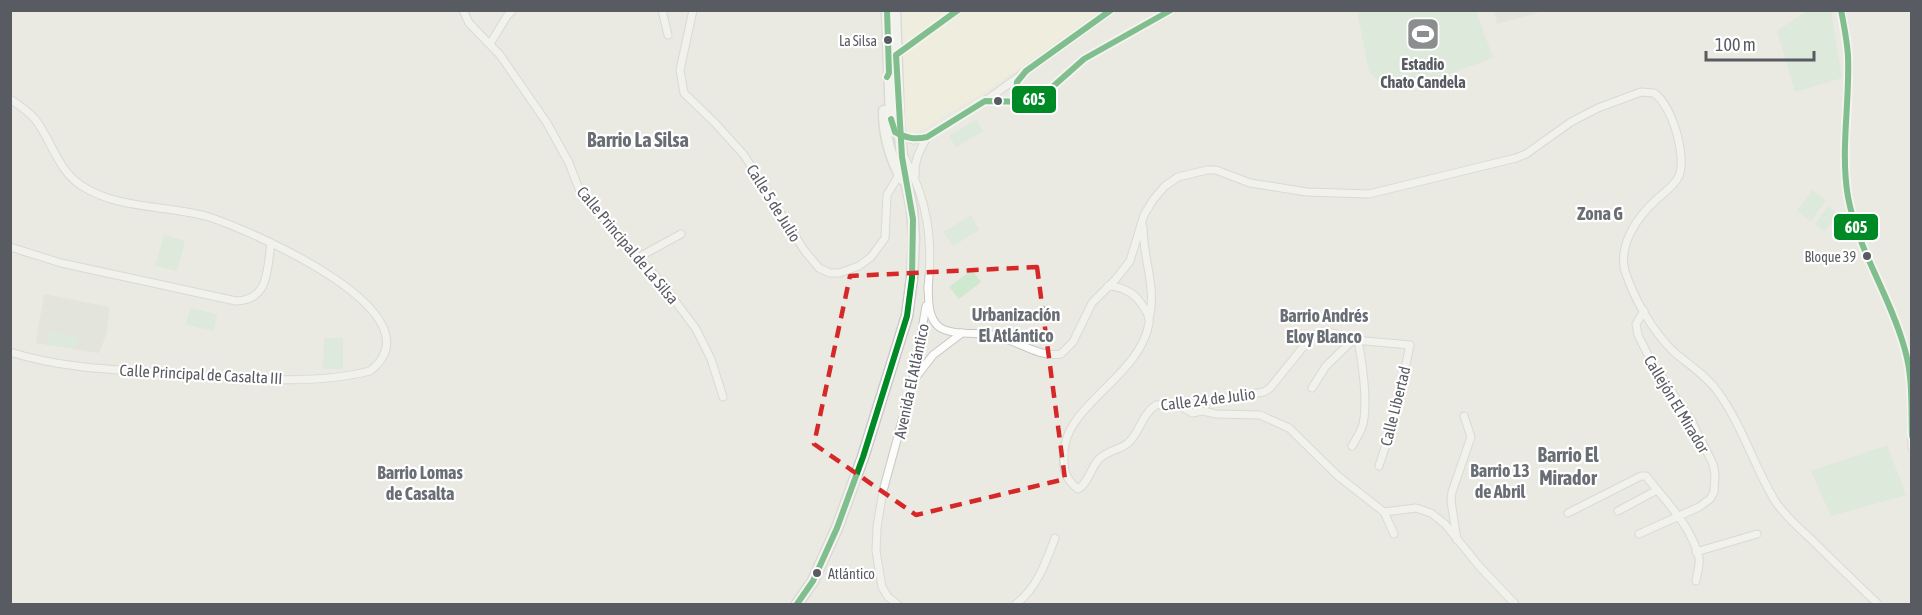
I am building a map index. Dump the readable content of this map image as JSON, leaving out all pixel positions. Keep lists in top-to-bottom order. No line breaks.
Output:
{"streets":{"street":["Calle 5 de Julio","Calle Principal de La Silsa","Calle Principal de Casalta III","Avenida El Atlántico","Calle 24 de Julio","Callejón El Mirador","Calle Libertad"]},"crossings":[["Calle 24 de Julio","Calle Libertad"]],"districts":["Barrio La Silsa","Zona G","Urbanización El Atlántico","Barrio Andrés Eloy Blanco","Barrio El Mirador","Barrio 13 de Abril","Barrio Lomas de Casalta"],"places":{"sports":["Estadio Chato Candela"],"other":["La Silsa","Bloque 39","Atlántico"]},"lines":["transit line 605"],"scale_bar":"100 m"}
